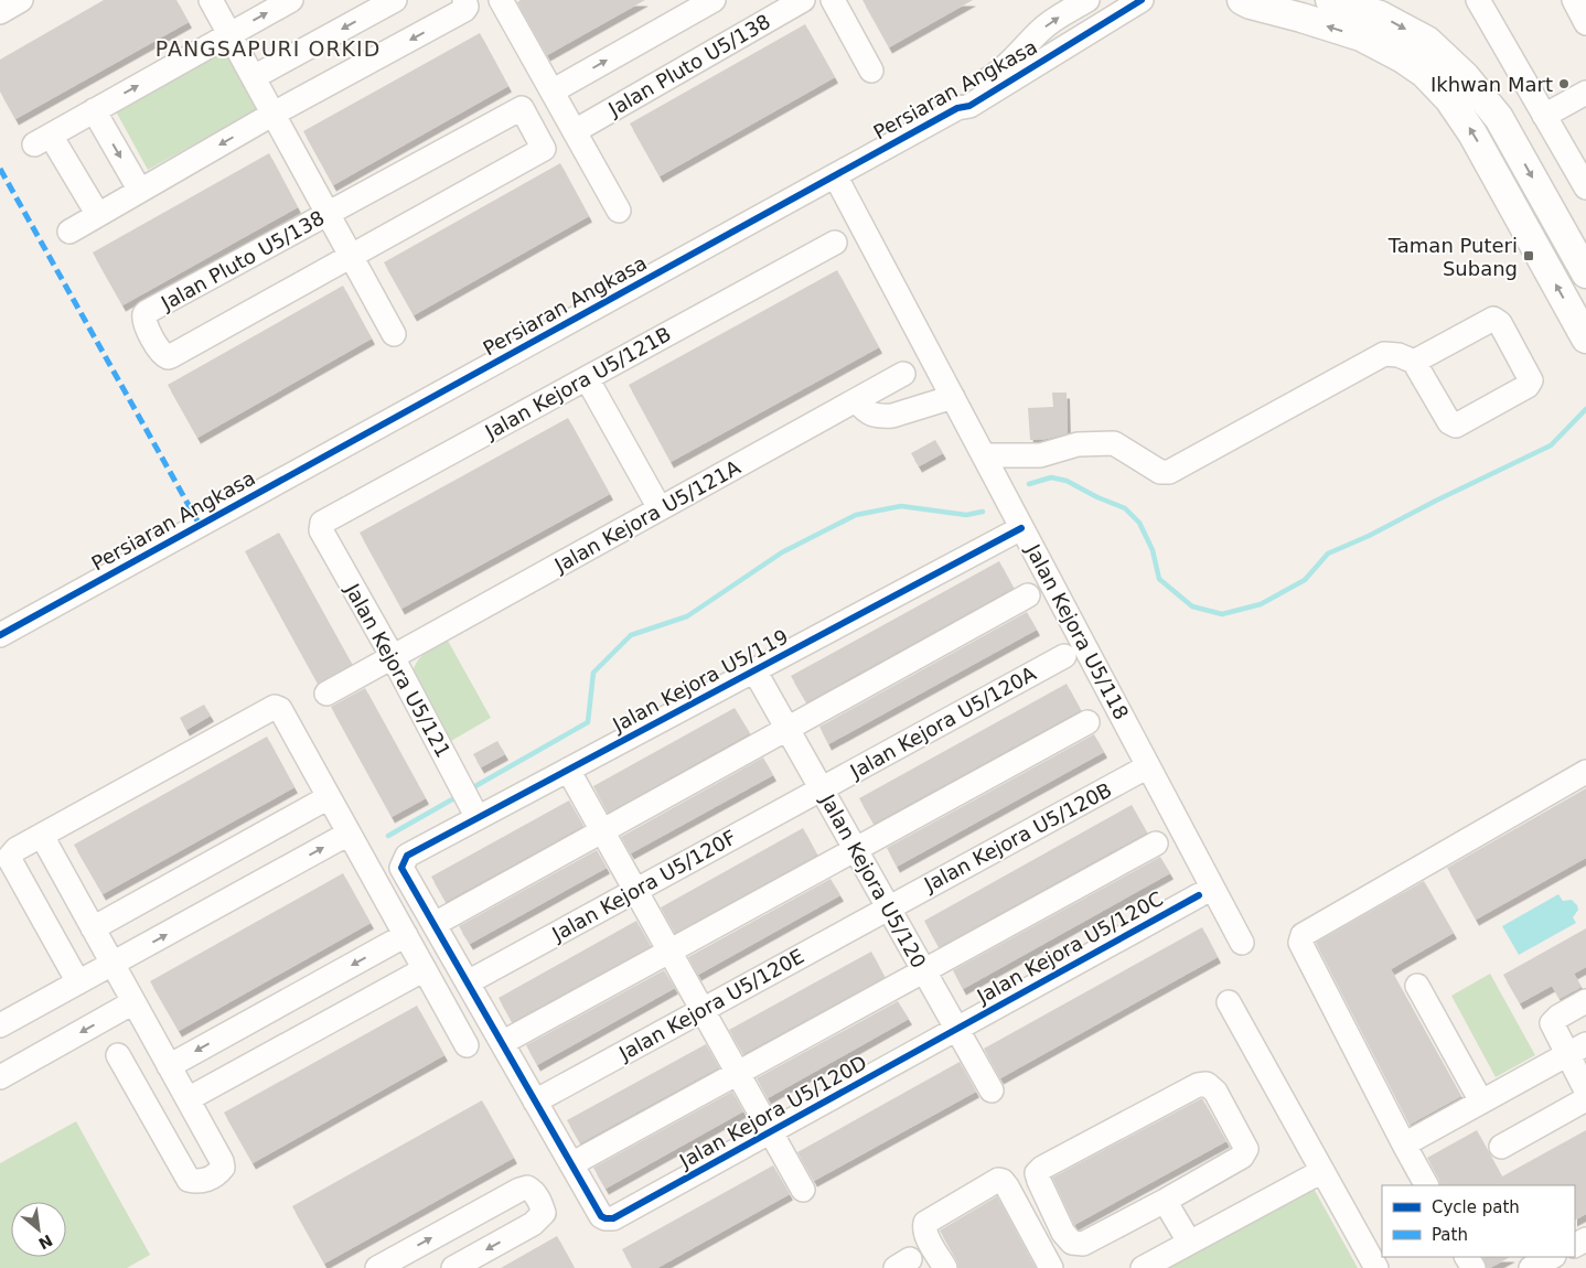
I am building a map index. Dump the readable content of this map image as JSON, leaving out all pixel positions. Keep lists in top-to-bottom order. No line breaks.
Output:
{"streets":{"street":["Jalan Pluto U5/138","Persiaran Angkasa","Jalan Kejora U5/121B","Jalan Kejora U5/121A","Jalan Kejora U5/118","Jalan Kejora U5/121","Jalan Kejora U5/119","Jalan Kejora U5/120A","Jalan Kejora U5/120B","Jalan Kejora U5/120","Jalan Kejora U5/120F","Jalan Kejora U5/120C","Jalan Kejora U5/120E","Jalan Kejora U5/120D"]},"crossings":[["Persiaran Angkasa","Jalan Kejora U5/118"],["Jalan Kejora U5/121B","Jalan Kejora U5/121"],["Jalan Kejora U5/121A","Jalan Kejora U5/121"],["Jalan Kejora U5/118","Jalan Kejora U5/119"],["Jalan Kejora U5/118","Jalan Kejora U5/120B"],["Jalan Kejora U5/121","Jalan Kejora U5/119"],["Jalan Kejora U5/119","Jalan Kejora U5/120"],["Jalan Kejora U5/120A","Jalan Kejora U5/120"],["Jalan Kejora U5/120A","Jalan Kejora U5/120F"],["Jalan Kejora U5/120B","Jalan Kejora U5/120"],["Jalan Kejora U5/120B","Jalan Kejora U5/120E"],["Jalan Kejora U5/120","Jalan Kejora U5/120F"],["Jalan Kejora U5/120","Jalan Kejora U5/120C"],["Jalan Kejora U5/120","Jalan Kejora U5/120E"],["Jalan Kejora U5/120","Jalan Kejora U5/120D"],["Jalan Kejora U5/120C","Jalan Kejora U5/120D"]],"districts":["PANGSAPURI ORKID"],"places":{"other":["Ikhwan Mart"],"transit":["Taman Puteri Subang"]},"legend":["Cycle path","Path"],"north":"bottom right"}
